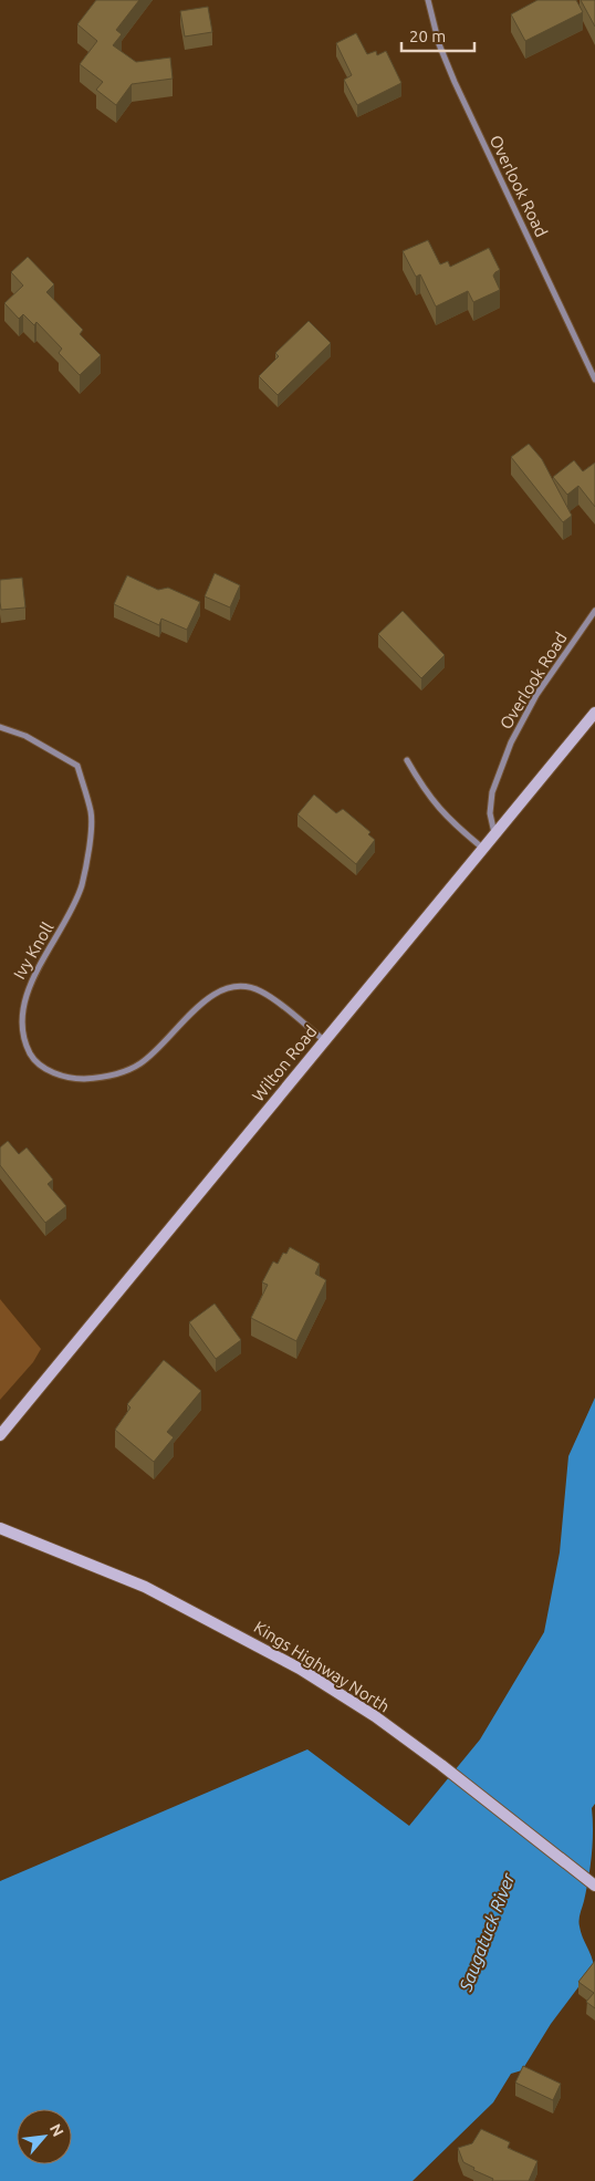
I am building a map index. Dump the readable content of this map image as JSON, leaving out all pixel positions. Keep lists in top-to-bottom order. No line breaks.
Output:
{"streets":{"main road":["Wilton Road","Kings Highway North"],"street":["Overlook Road","Ivy Knoll"]},"crossings":[["Overlook Road","Wilton Road"],["Ivy Knoll","Wilton Road"]],"water":["Saugatuck River"],"scale_bar":"20 m","north":"top right"}
